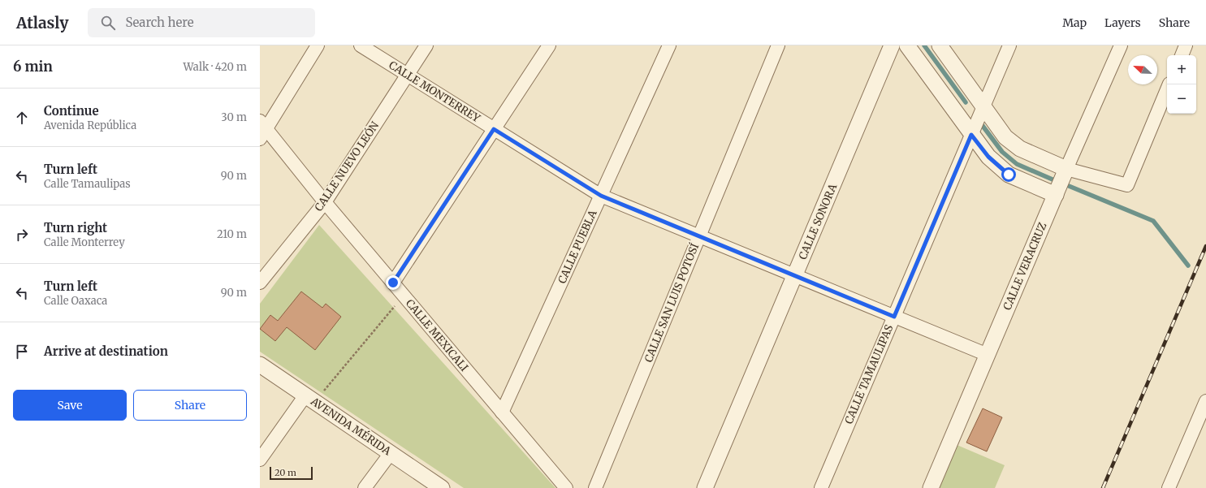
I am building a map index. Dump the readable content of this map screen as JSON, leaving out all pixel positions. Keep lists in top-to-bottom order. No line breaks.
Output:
{"streets":{"street":["CALLE MONTERREY","CALLE NUEVO LEÓN","CALLE SONORA","CALLE PUEBLA","CALLE VERACRUZ","CALLE SAN LUIS POTOSÍ","CALLE MEXICALI","CALLE TAMAULIPAS","AVENIDA MÉRIDA"]},"crossings":[["CALLE MONTERREY","CALLE NUEVO LEÓN"],["CALLE MONTERREY","CALLE SONORA"],["CALLE MONTERREY","CALLE PUEBLA"],["CALLE MONTERREY","CALLE VERACRUZ"],["CALLE MONTERREY","CALLE SAN LUIS POTOSÍ"],["CALLE MONTERREY","CALLE TAMAULIPAS"],["CALLE NUEVO LEÓN","CALLE MEXICALI"],["CALLE PUEBLA","CALLE MEXICALI"]],"scale_bar":"20 m","north":"top left","page":{"header":"Atlasly","search":"Search here","nav":["Map","Layers","Share"],"heading":["6 min","Walk · 420 m"],"map_buttons":["+","−"],"list":[["Continue","Avenida República","30 m"],["Turn left","Calle Tamaulipas","90 m"],["Turn right","Calle Monterrey","210 m"],["Turn left","Calle Oaxaca","90 m"],"Arrive at destination"],"buttons":["Save","Share"],"scale":"20 m"}}
